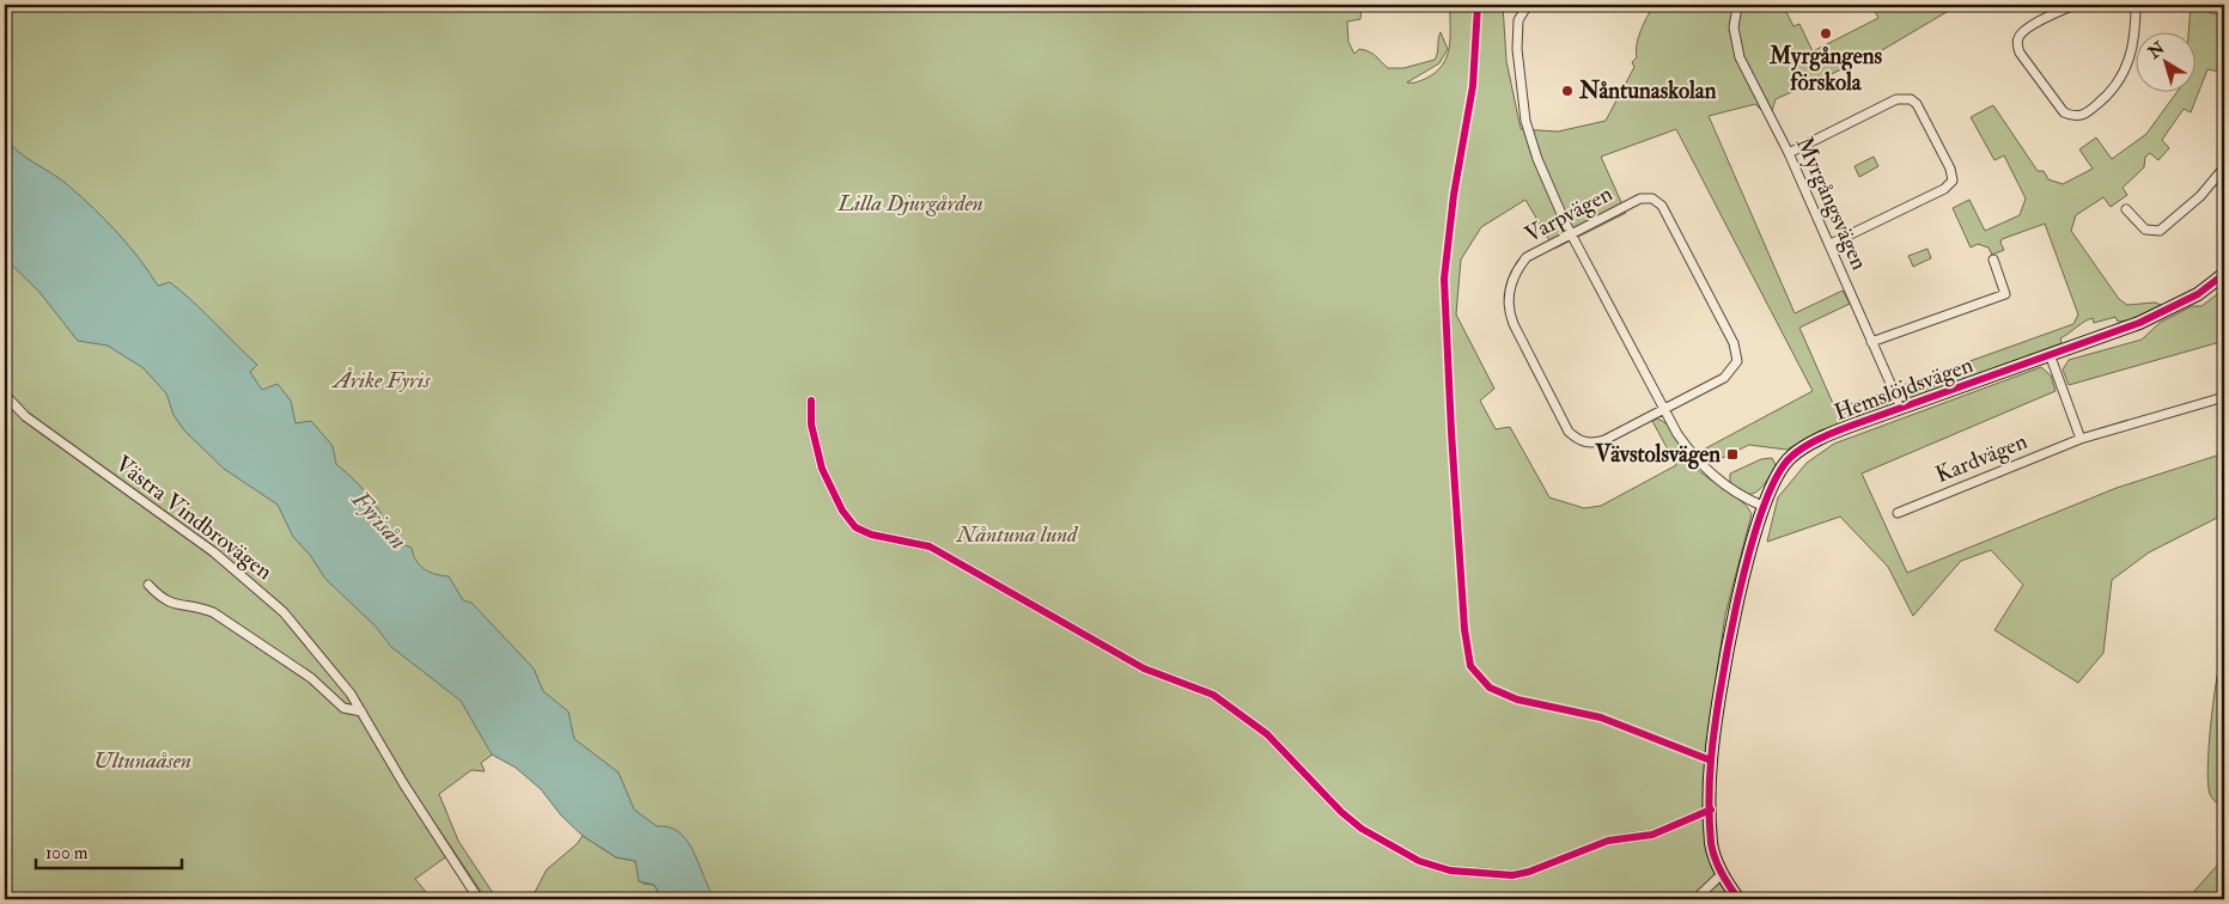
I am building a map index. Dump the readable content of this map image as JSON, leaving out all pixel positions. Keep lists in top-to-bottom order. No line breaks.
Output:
{"streets":{"street":["Myrgångsvägen","Varpvägen","Hemslöjdsvägen","Kardvägen","Västra Vindbrovägen"]},"crossings":[["Myrgångsvägen","Hemslöjdsvägen"]],"water":["Fyrisån"],"parks":["Lilla Djurgården","Årike Fyris","Nåntuna lund","Ultunaåsen"],"places":{"other":["Myrgångens förskola","Nåntunaskolan"],"transit":["Vävstolsvägen"]},"scale_bar":"100 m","north":"top left"}
